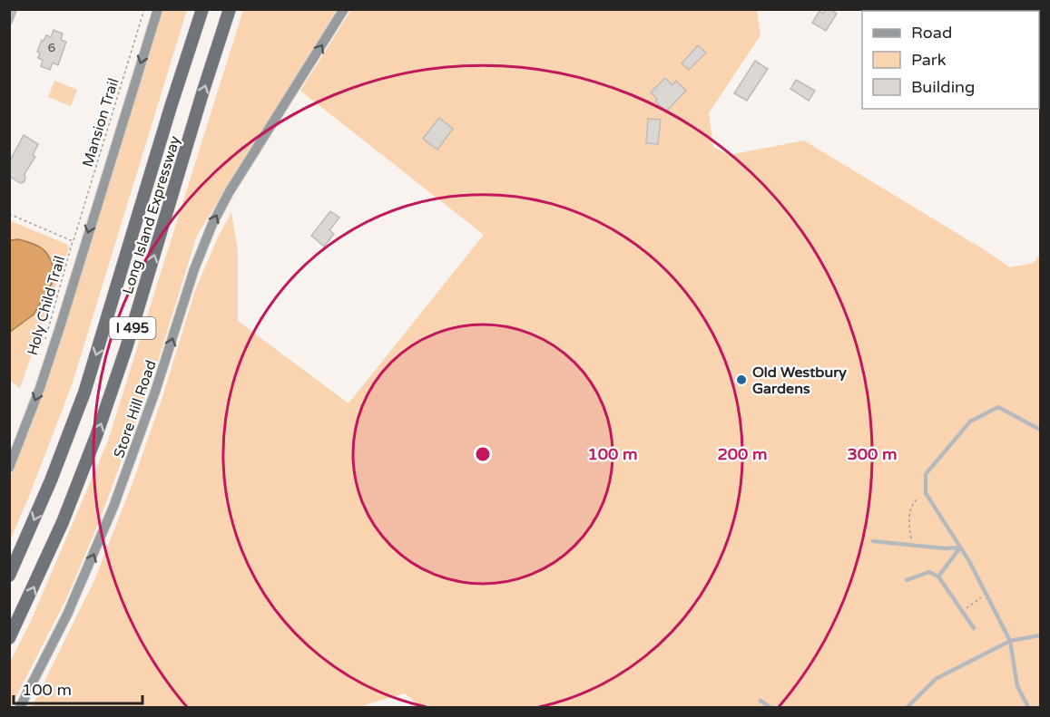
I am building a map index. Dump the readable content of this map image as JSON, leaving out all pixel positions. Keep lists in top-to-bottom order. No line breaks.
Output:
{"streets":{"highway":["Long Island Expressway","I 495"],"main road":["Store Hill Road"],"path":["Mansion Trail","Holy Child Trail"]},"crossings":[["Mansion Trail","Holy Child Trail"]],"one_way":["Store Hill Road"],"places":["Old Westbury Gardens"],"house_numbers":["6"],"legend":["Road","Park","Building"],"scale_bar":"100 m","rings":["100 m","200 m","300 m"]}
